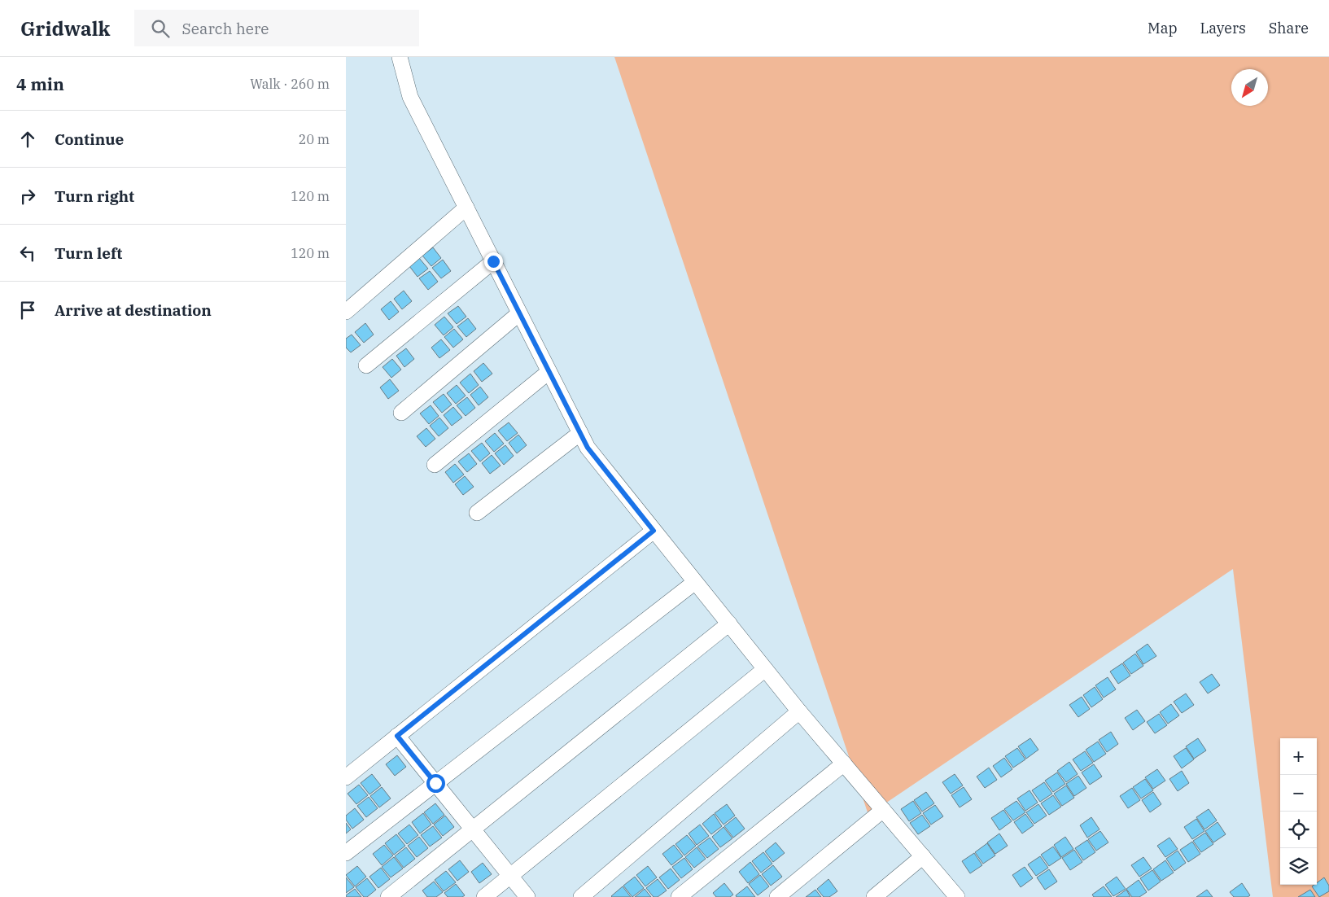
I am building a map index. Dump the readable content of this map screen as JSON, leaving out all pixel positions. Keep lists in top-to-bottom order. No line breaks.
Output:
{"north":"bottom left","page":{"header":"Gridwalk","search":"Search here","nav":["Map","Layers","Share"],"heading":["4 min","Walk · 260 m"],"list":[["Continue","20 m"],["Turn right","120 m"],["Turn left","120 m"],"Arrive at destination"],"map_buttons":["+","−"]}}
